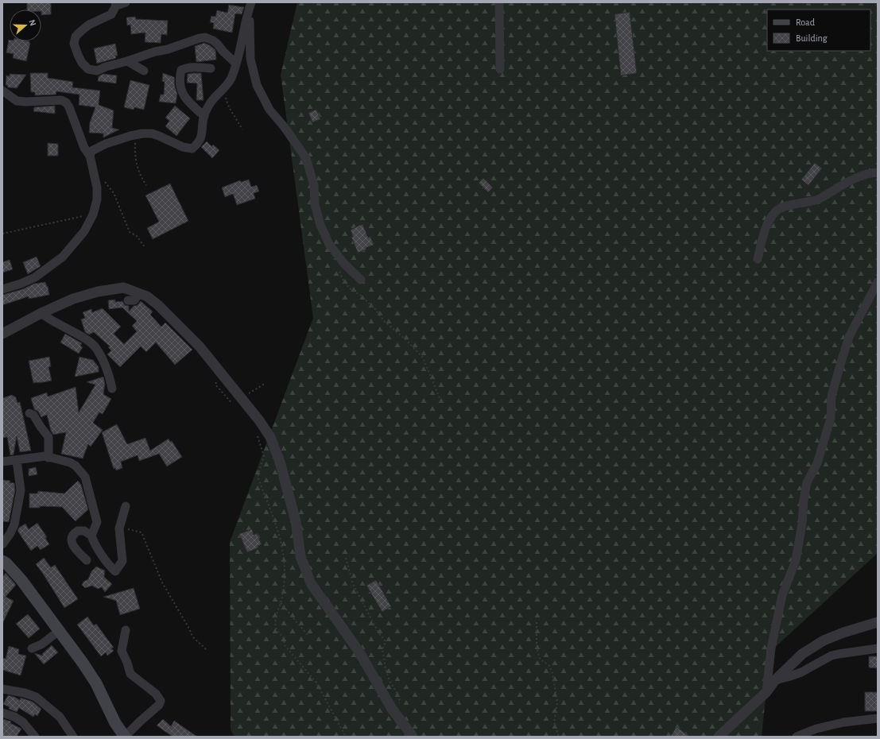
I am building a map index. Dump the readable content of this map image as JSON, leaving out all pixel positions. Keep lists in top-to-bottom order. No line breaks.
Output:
{"legend":["Road","Building"],"north":"right"}
